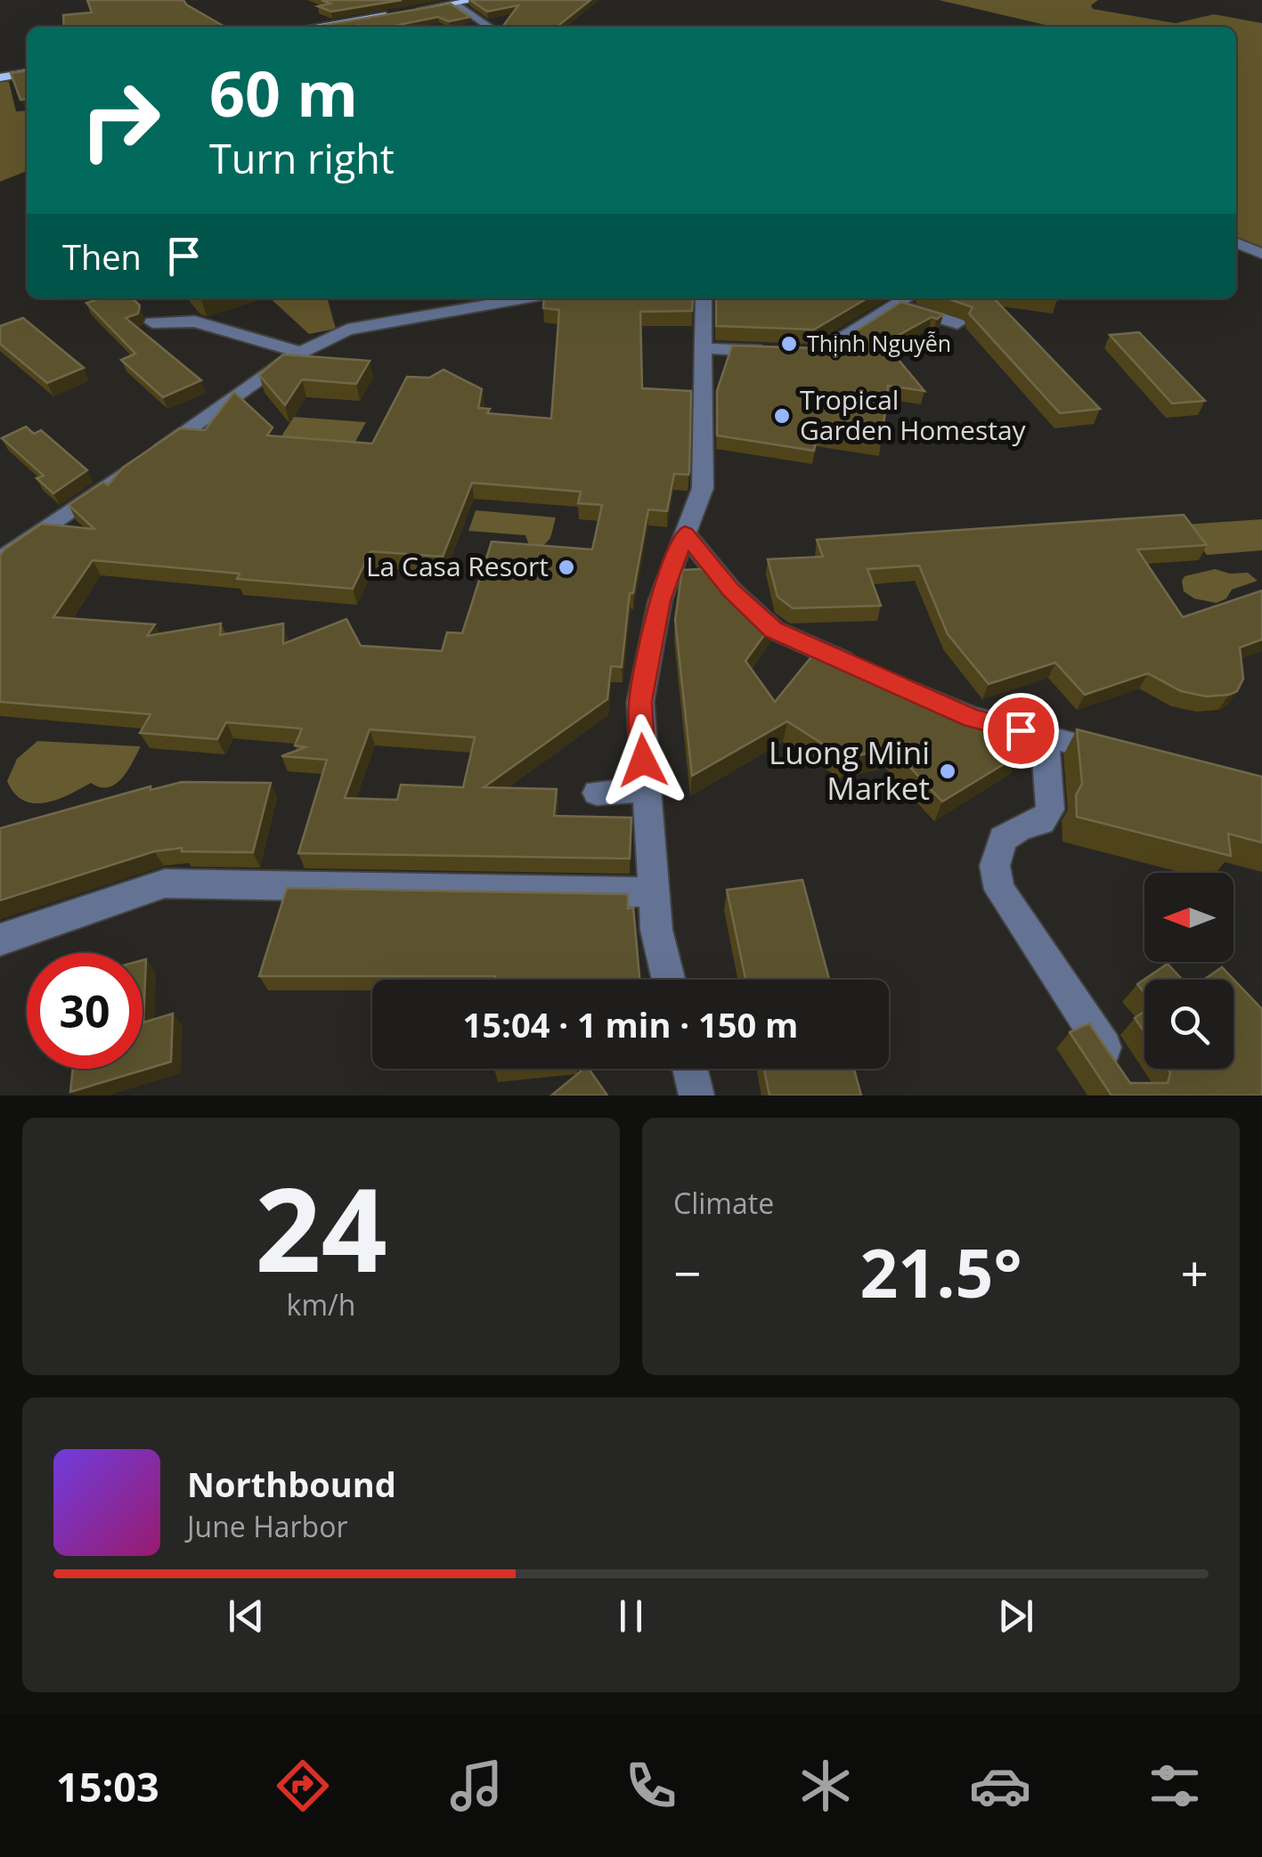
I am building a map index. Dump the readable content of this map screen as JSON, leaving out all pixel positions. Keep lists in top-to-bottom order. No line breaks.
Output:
{"places":["Thịnh Nguyễn","Tropical Garden Homestay","La Casa Resort","Luong Mini Market"],"north":"left","page":{"turn":["60 m","Turn right"],"then":"Then","limit":"30","trip":"15:04 · 1 min · 150 m","tile":[["24","km/h"],"Climate"],"heat":["−","21.5°","+"],"song":["Northbound","June Harbor"],"tabs":"15:03"}}
